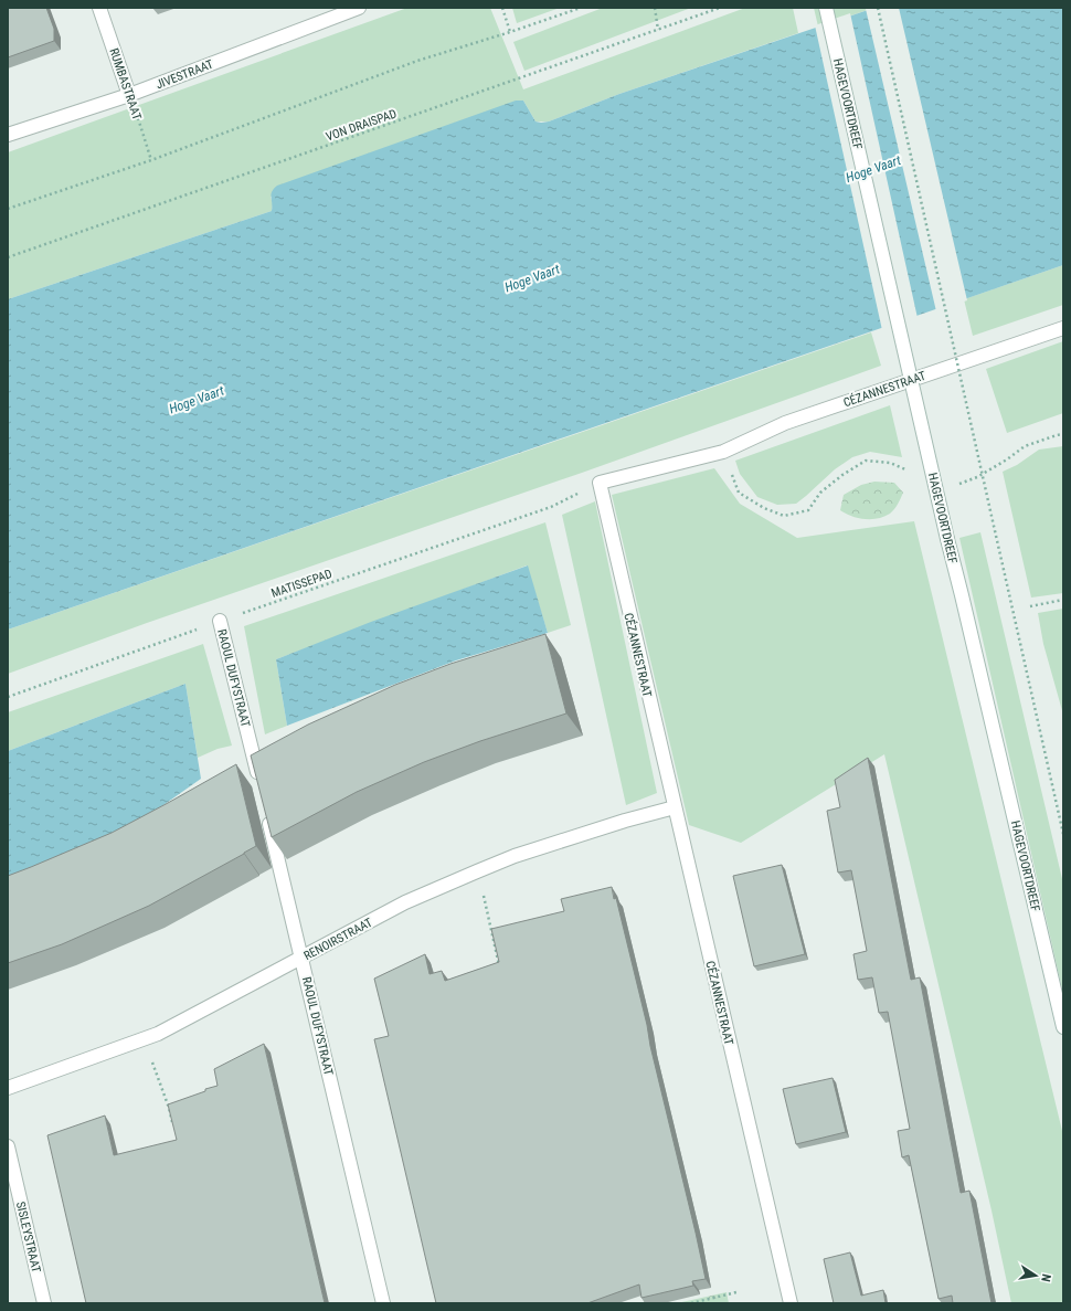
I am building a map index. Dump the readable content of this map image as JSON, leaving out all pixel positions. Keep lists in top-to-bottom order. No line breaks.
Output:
{"streets":{"street":["JIVESTRAAT","RUMBASTRAAT","HAGEVOORTDREEF","CÉZANNESTRAAT","RAOUL DUFYSTRAAT","RENOIRSTRAAT","SISLEYSTRAAT"],"path":["VON DRAISPAD","MATISSEPAD"]},"crossings":[["JIVESTRAAT","RUMBASTRAAT"],["CÉZANNESTRAAT","MATISSEPAD"],["CÉZANNESTRAAT","RENOIRSTRAAT"],["MATISSEPAD","RAOUL DUFYSTRAAT"],["RAOUL DUFYSTRAAT","RENOIRSTRAAT"]],"water":["Hoge Vaart"],"north":"right"}
